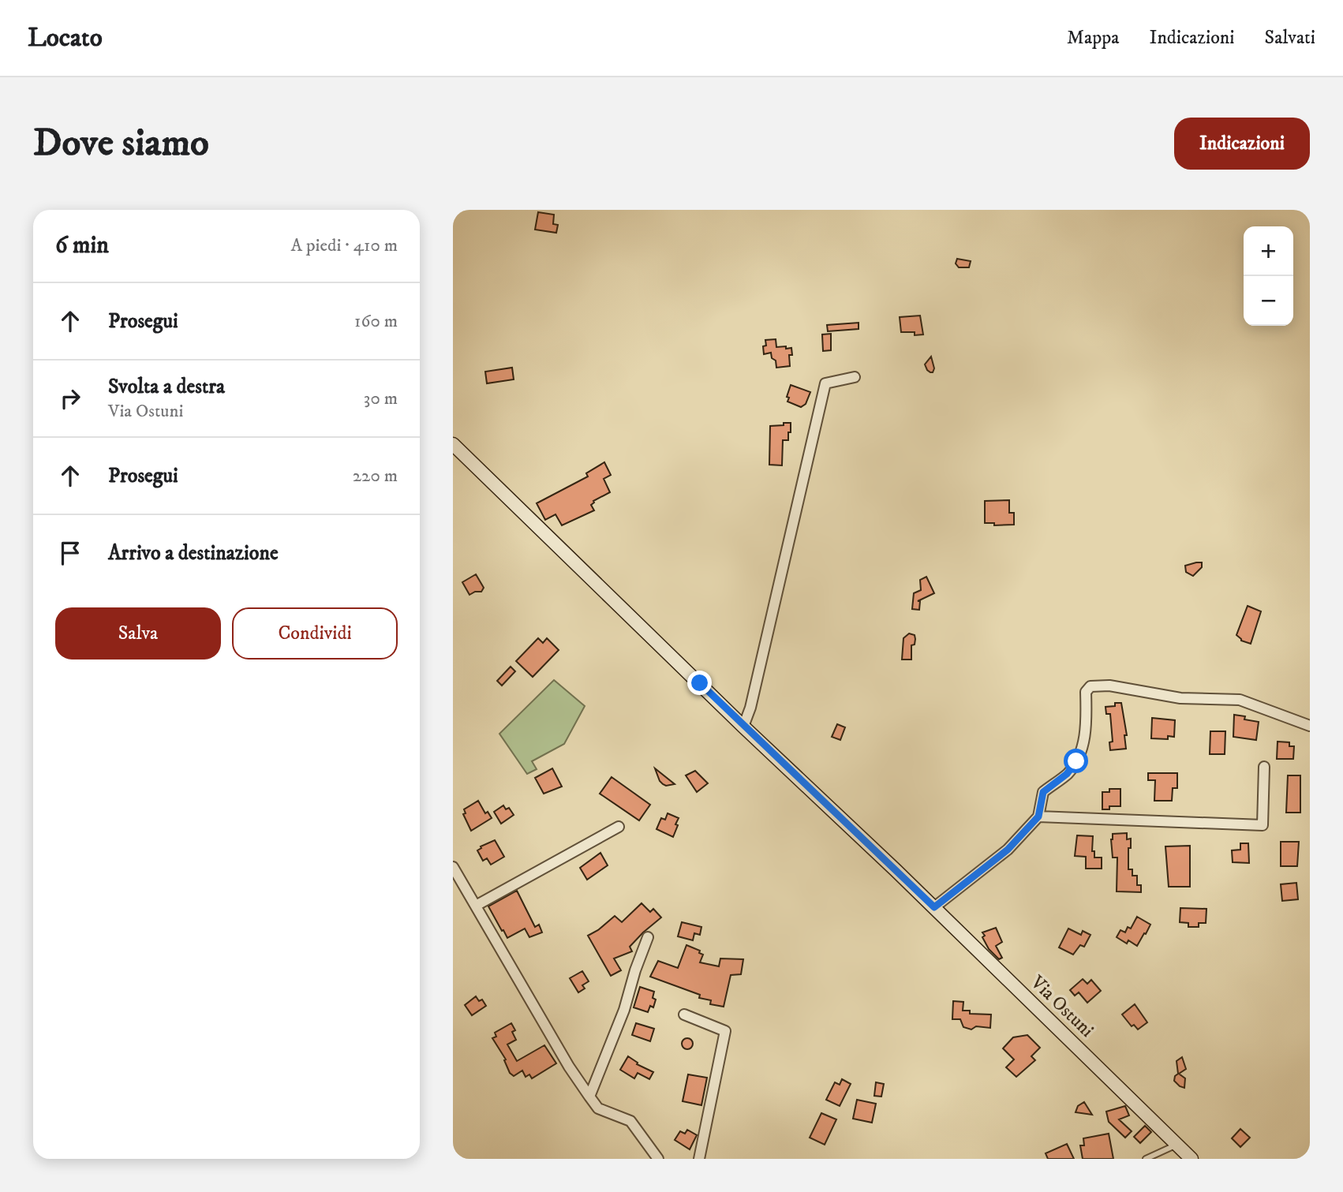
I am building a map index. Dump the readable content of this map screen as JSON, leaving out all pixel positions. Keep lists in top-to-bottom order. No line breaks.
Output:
{"streets":{"main road":["Via Ostuni"]},"page":{"header":"Locato","nav":["Mappa","Indicazioni","Salvati"],"buttons":["Indicazioni",["Salva","Condividi"]],"title":"Dove siamo","heading":["6 min","A piedi · 410 m"],"map_buttons":["+","−"],"list":[["Prosegui","160 m"],["Svolta a destra","Via Ostuni","30 m"],["Prosegui","220 m"],"Arrivo a destinazione"]}}
